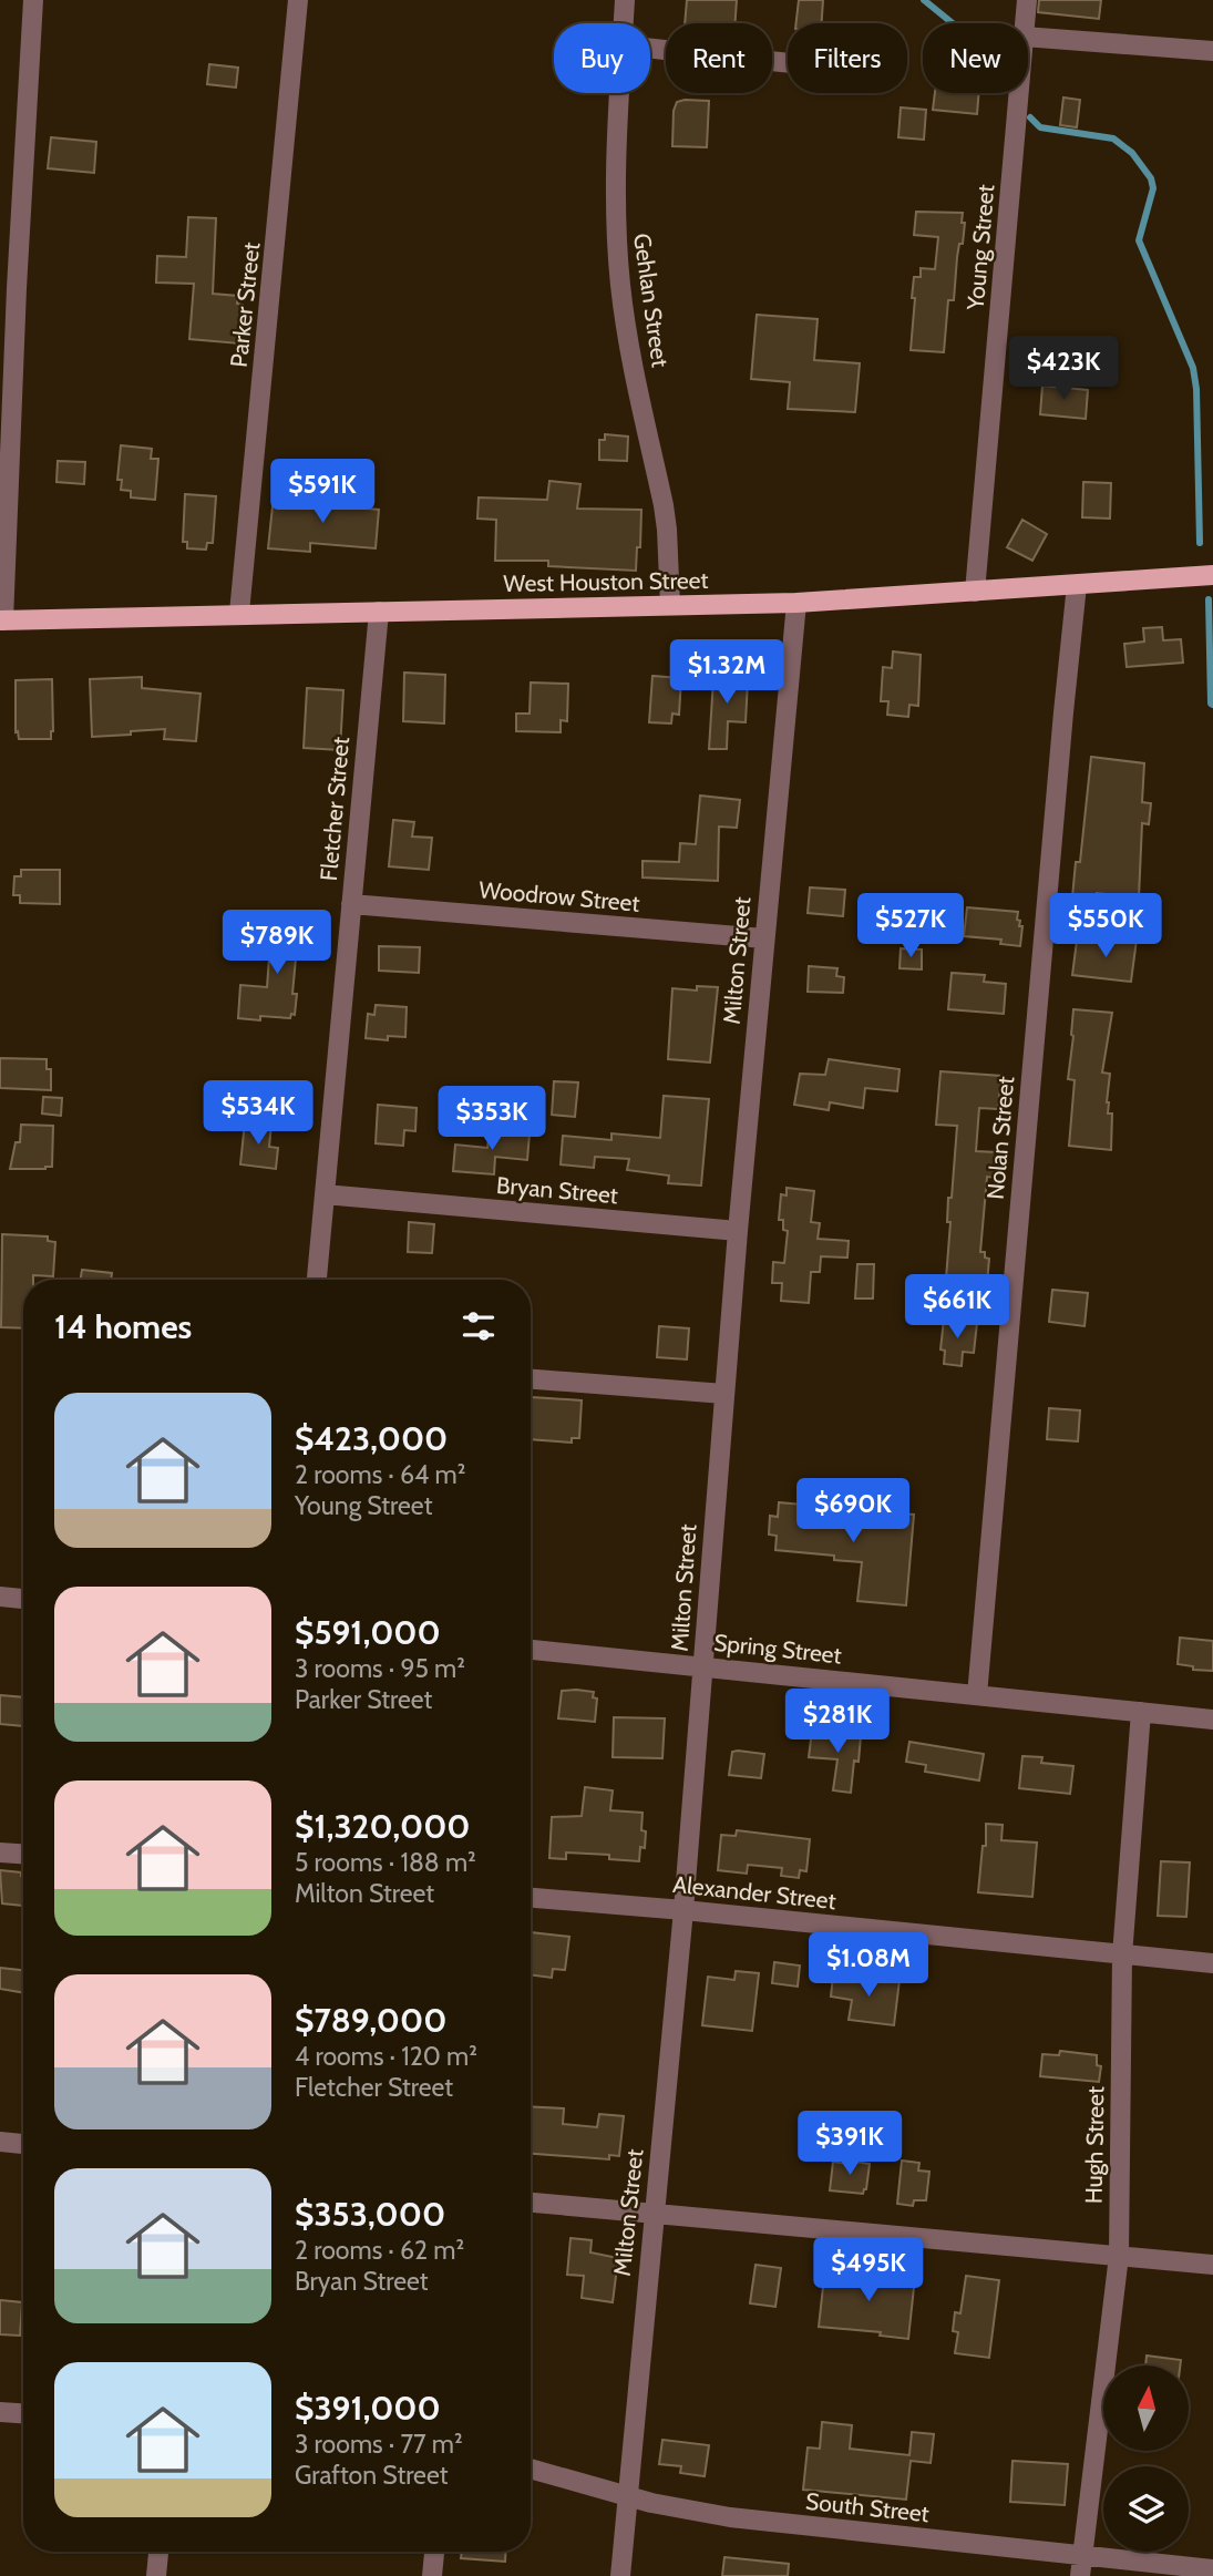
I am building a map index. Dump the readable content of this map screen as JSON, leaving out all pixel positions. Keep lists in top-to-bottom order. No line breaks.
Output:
{"streets":{"main road":["West Houston Street"],"street":["Young Street","Gehlan Street","Parker Street","Fletcher Street","Woodrow Street","Milton Street","Nolan Street","Bryan Street","Spring Street","Alexander Street","Hugh Street","South Street"]},"crossings":[["Young Street","West Houston Street"],["Gehlan Street","West Houston Street"],["Parker Street","West Houston Street"],["West Houston Street","Fletcher Street"],["West Houston Street","Milton Street"],["West Houston Street","Nolan Street"],["Fletcher Street","Woodrow Street"],["Fletcher Street","Bryan Street"],["Woodrow Street","Milton Street"],["Milton Street","Bryan Street"],["Milton Street","Spring Street"],["Milton Street","Alexander Street"],["Milton Street","South Street"],["Nolan Street","Spring Street"],["Spring Street","Hugh Street"],["Alexander Street","Hugh Street"],["Hugh Street","South Street"]],"north":"top","page":{"chip":["Buy","Rent","Filters","New"],"price":["$423K","$591K","$1.32M","$527K","$550K","$789K","$534K","$353K","$661K","$690K","$281K","$1.08M","$391K","$495K"],"heading":"14 homes","list":[{"name":"$423,000","note":"2 rooms · 64 m² · Young Street"},{"name":"$591,000","note":"3 rooms · 95 m² · Parker Street"},{"name":"$1,320,000","note":"5 rooms · 188 m² · Milton Street"},{"name":"$789,000","note":"4 rooms · 120 m² · Fletcher Street"},{"name":"$353,000","note":"2 rooms · 62 m² · Bryan Street"},{"name":"$391,000","note":"3 rooms · 77 m² · Grafton Street"}]}}
